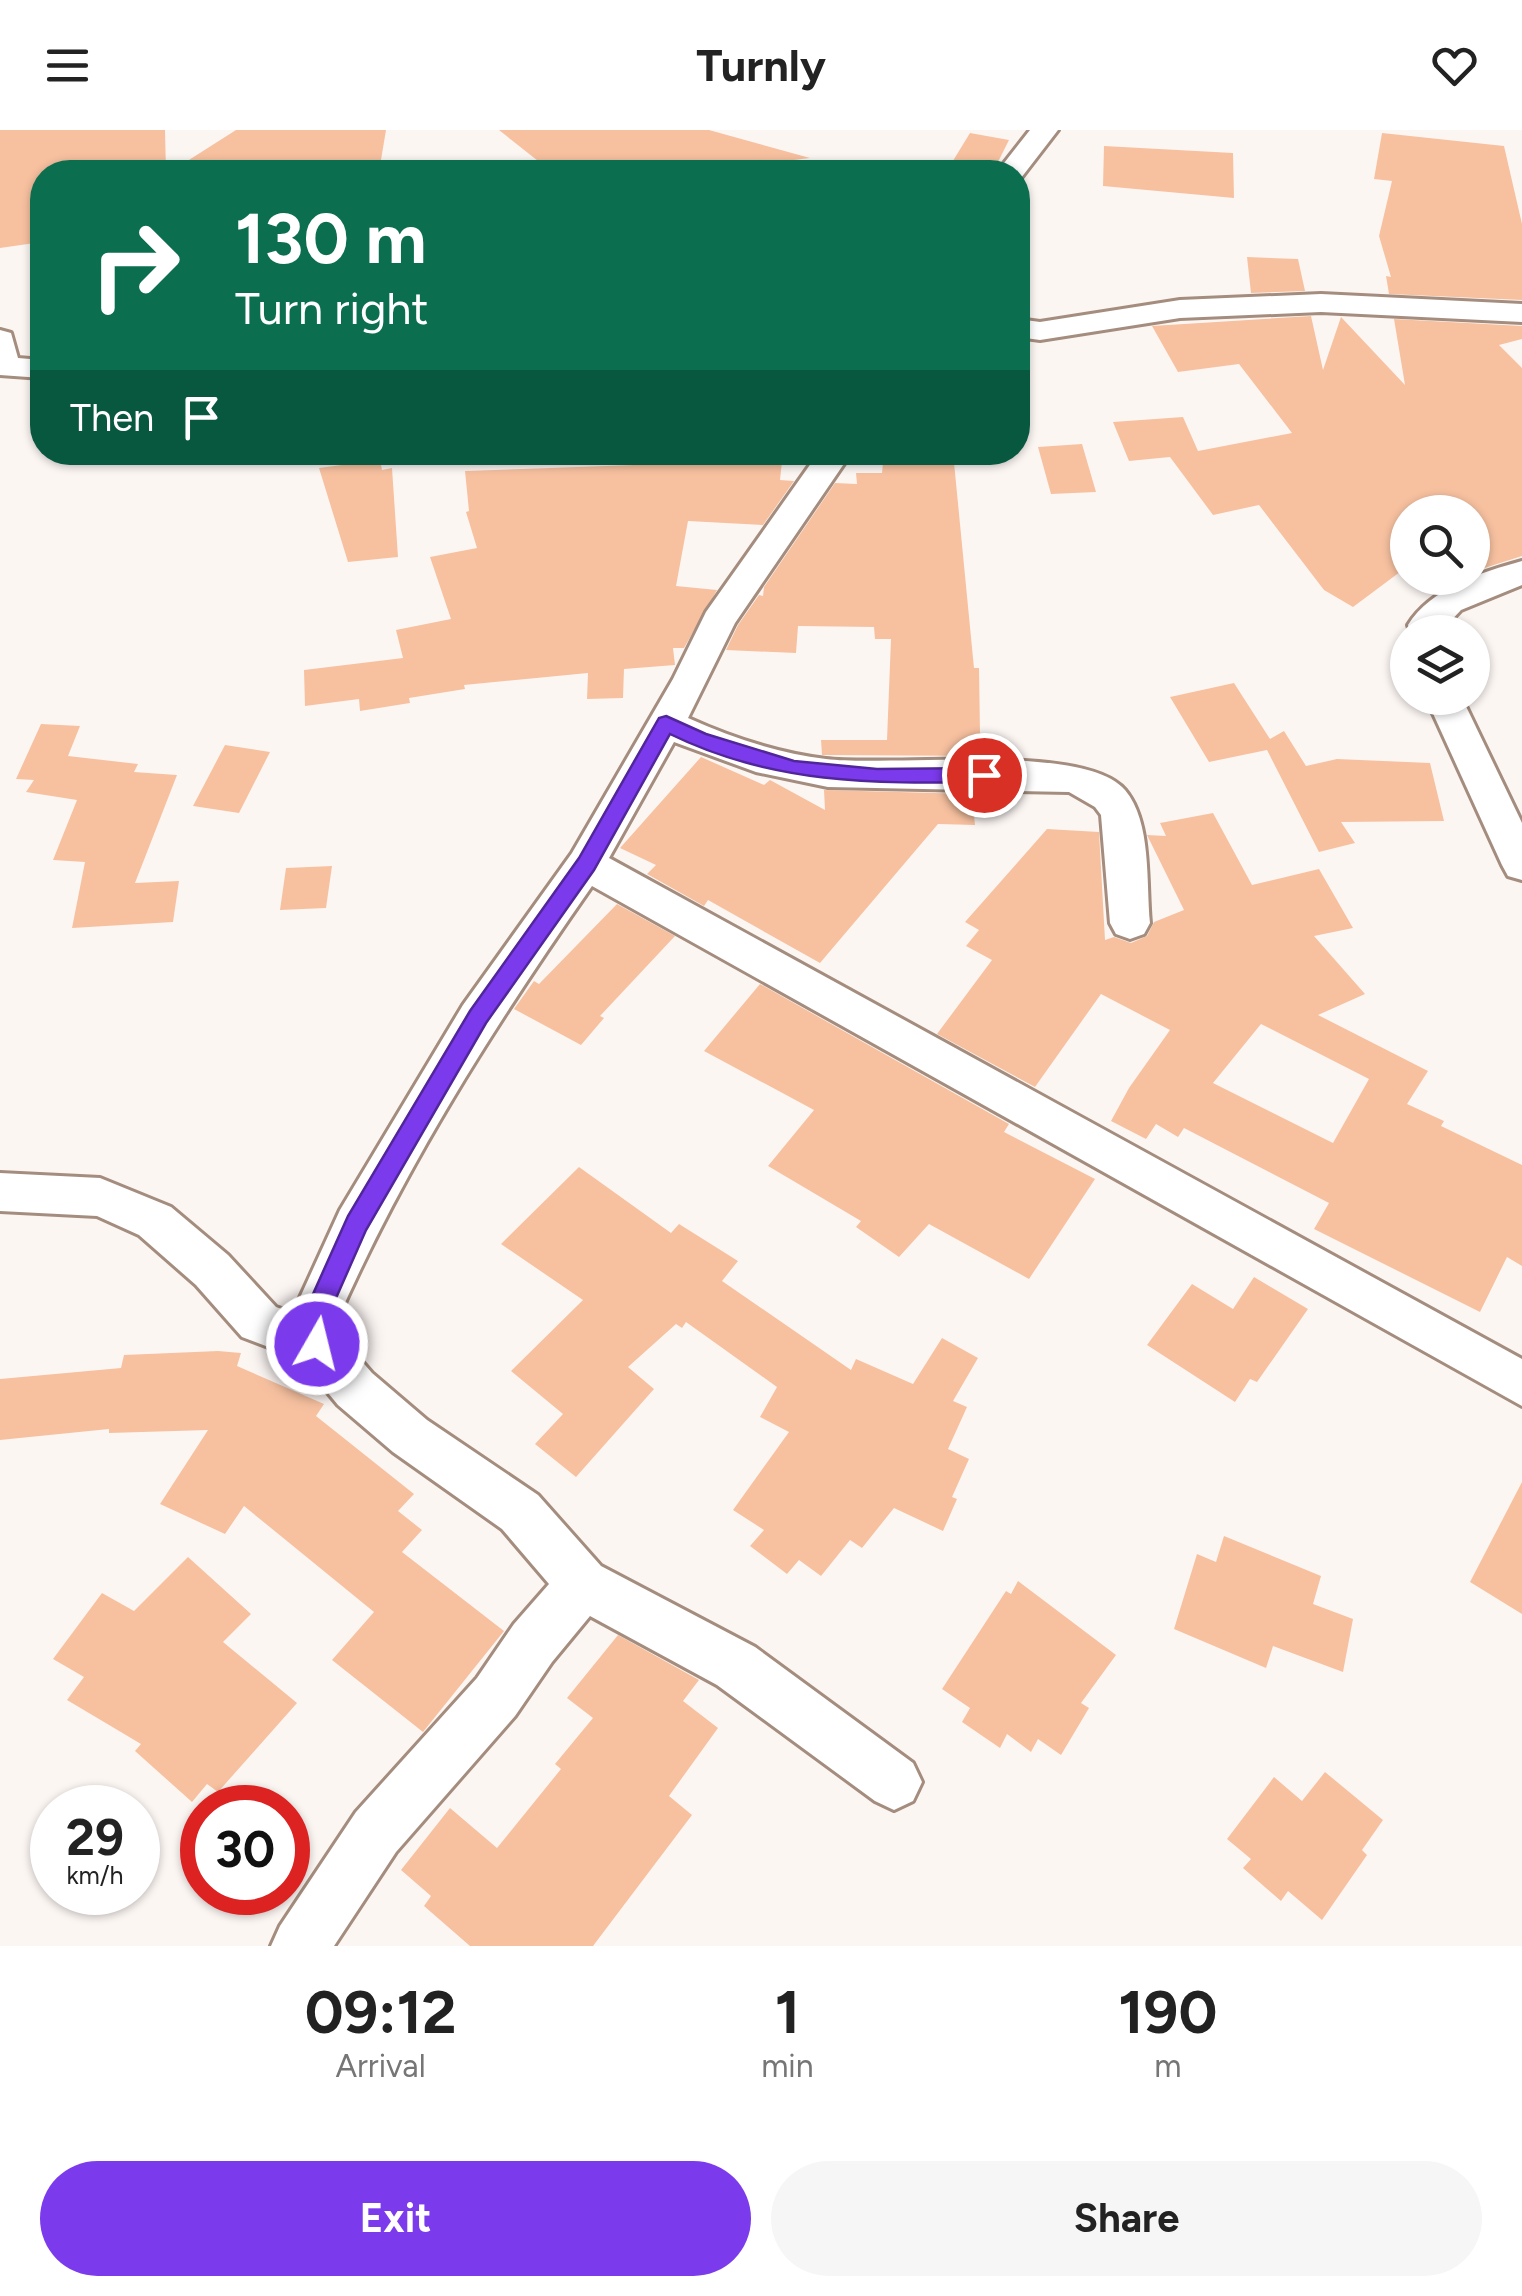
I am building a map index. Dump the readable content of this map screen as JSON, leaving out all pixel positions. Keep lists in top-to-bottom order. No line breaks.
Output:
{"page":{"header":"Turnly","turn":["130 m","Turn right"],"then":"Then","speed":"29 km/h","limit":"30","eta":["09:12","Arrival","1","min","190","m"],"buttons":["Exit","Share"]}}
